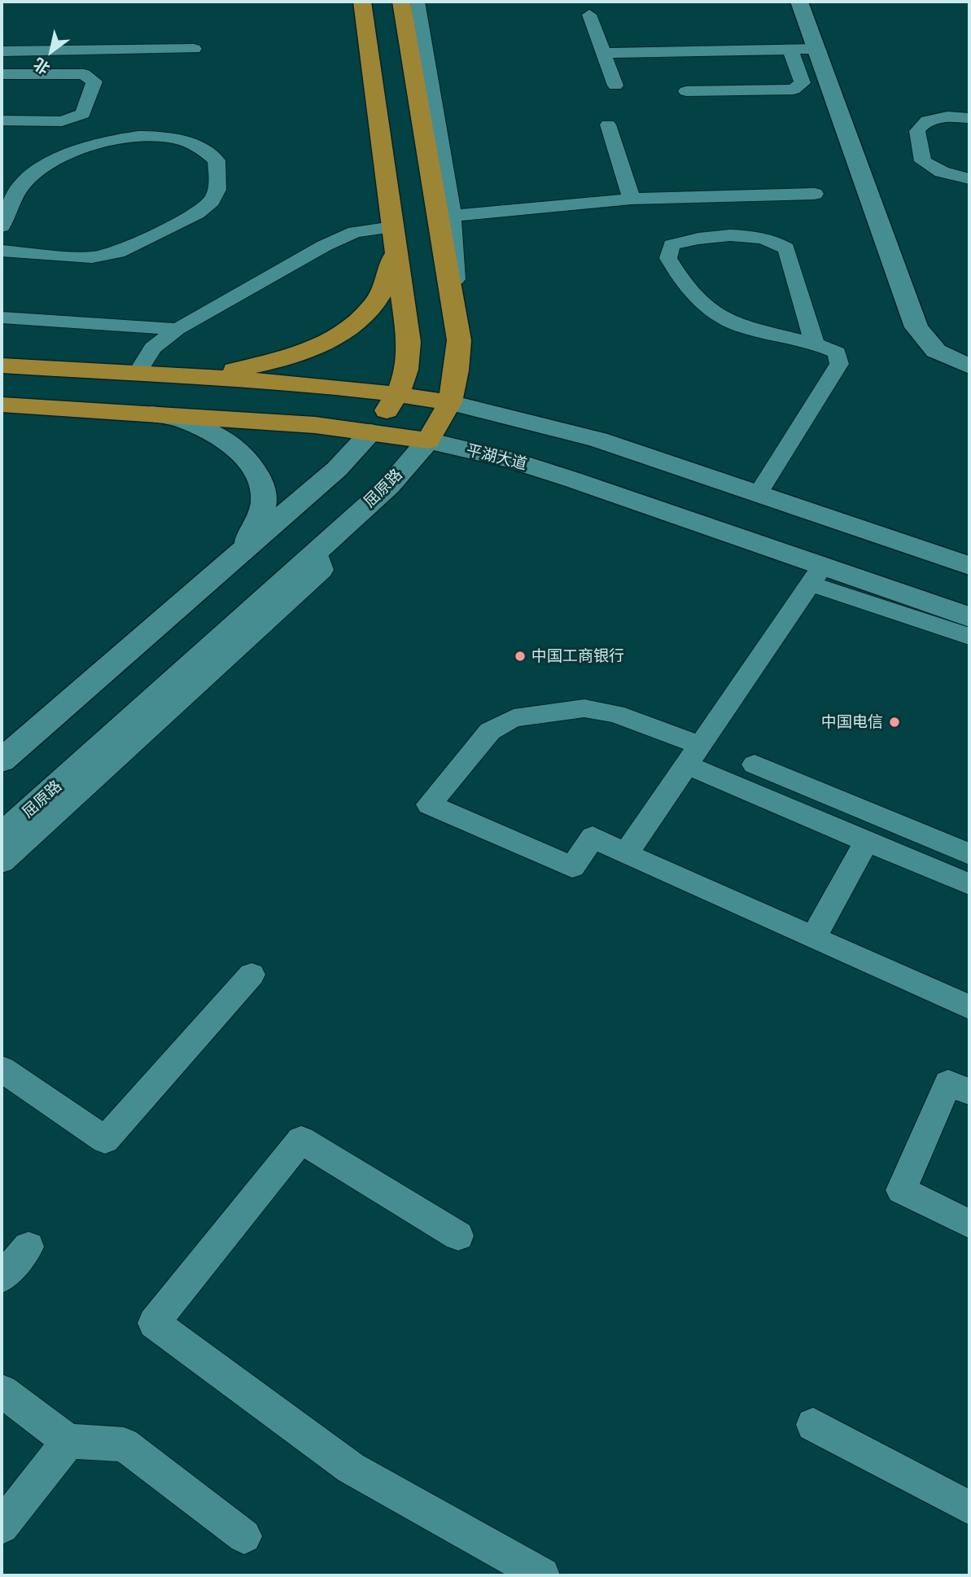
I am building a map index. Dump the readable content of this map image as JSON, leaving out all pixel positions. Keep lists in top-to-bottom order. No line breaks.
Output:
{"streets":{"highway":["平湖大道","屈原路"]},"crossings":[["平湖大道","屈原路"]],"places":["中国工商银行","中国电信"],"north":"bottom left"}
